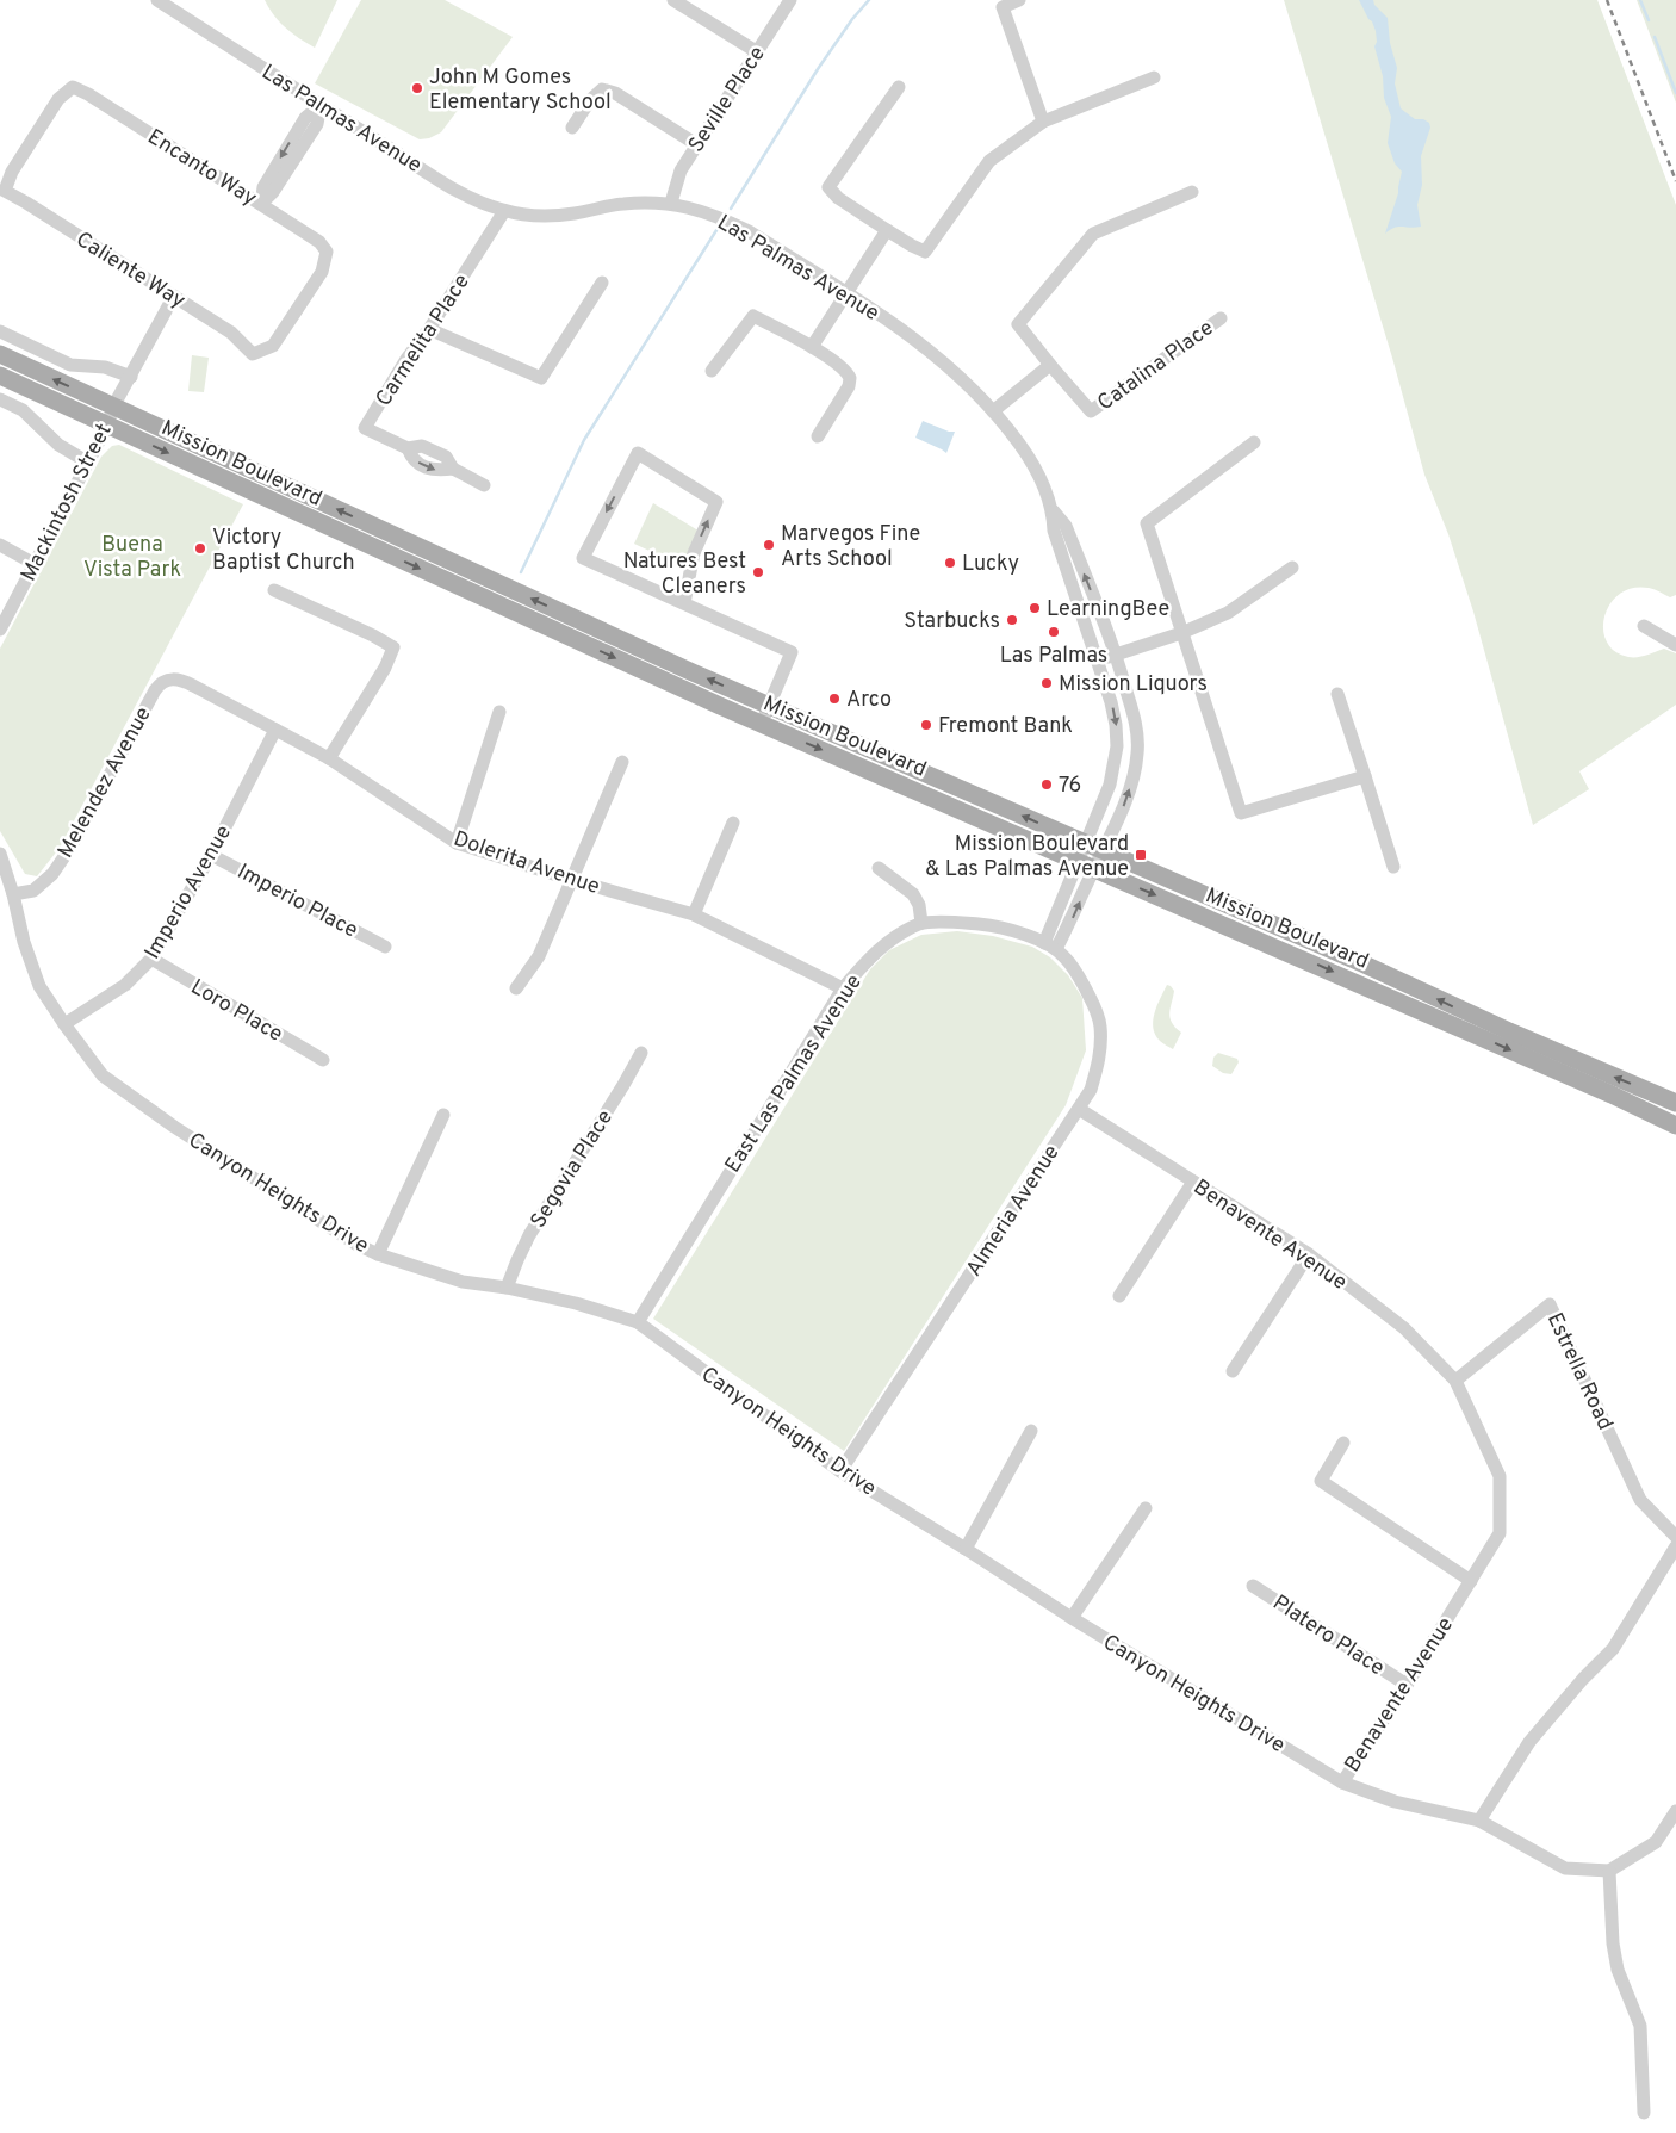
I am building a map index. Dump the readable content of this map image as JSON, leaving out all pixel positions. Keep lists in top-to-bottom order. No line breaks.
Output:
{"streets":{"main road":["Mission Boulevard"],"street":["Seville Place","Las Palmas Avenue","Encanto Way","Caliente Way","Carmelita Place","Catalina Place","Mackintosh Street","Melendez Avenue","Dolerita Avenue","Imperio Avenue","Imperio Place","Loro Place","East Las Palmas Avenue","Segovia Place","Canyon Heights Drive","Almeria Avenue","Benavente Avenue","Estrella Road","Platero Place"]},"crossings":[["Seville Place","Las Palmas Avenue"],["Las Palmas Avenue","Carmelita Place"],["Las Palmas Avenue","Mission Boulevard"],["Encanto Way","Caliente Way"],["Caliente Way","Mackintosh Street"],["Mission Boulevard","Mackintosh Street"],["Melendez Avenue","Dolerita Avenue"],["Melendez Avenue","Canyon Heights Drive"],["Dolerita Avenue","Imperio Avenue"],["Dolerita Avenue","East Las Palmas Avenue"],["Imperio Avenue","Imperio Place"],["Imperio Avenue","Loro Place"],["Imperio Avenue","Canyon Heights Drive"],["East Las Palmas Avenue","Canyon Heights Drive"],["East Las Palmas Avenue","Almeria Avenue"],["Segovia Place","Canyon Heights Drive"],["Canyon Heights Drive","Almeria Avenue"],["Canyon Heights Drive","Benavente Avenue"],["Almeria Avenue","Benavente Avenue"],["Benavente Avenue","Estrella Road"],["Benavente Avenue","Platero Place"]],"parks":["Buena Vista Park"],"places":{"other":["John M Gomes Elementary School","Marvegos Fine Arts School","Victory Baptist Church","Lucky","Natures Best Cleaners","LearningBee","Starbucks","Las Palmas","Mission Liquors","Arco","Fremont Bank","76"],"transit":["Mission Boulevard & Las Palmas Avenue"]}}
